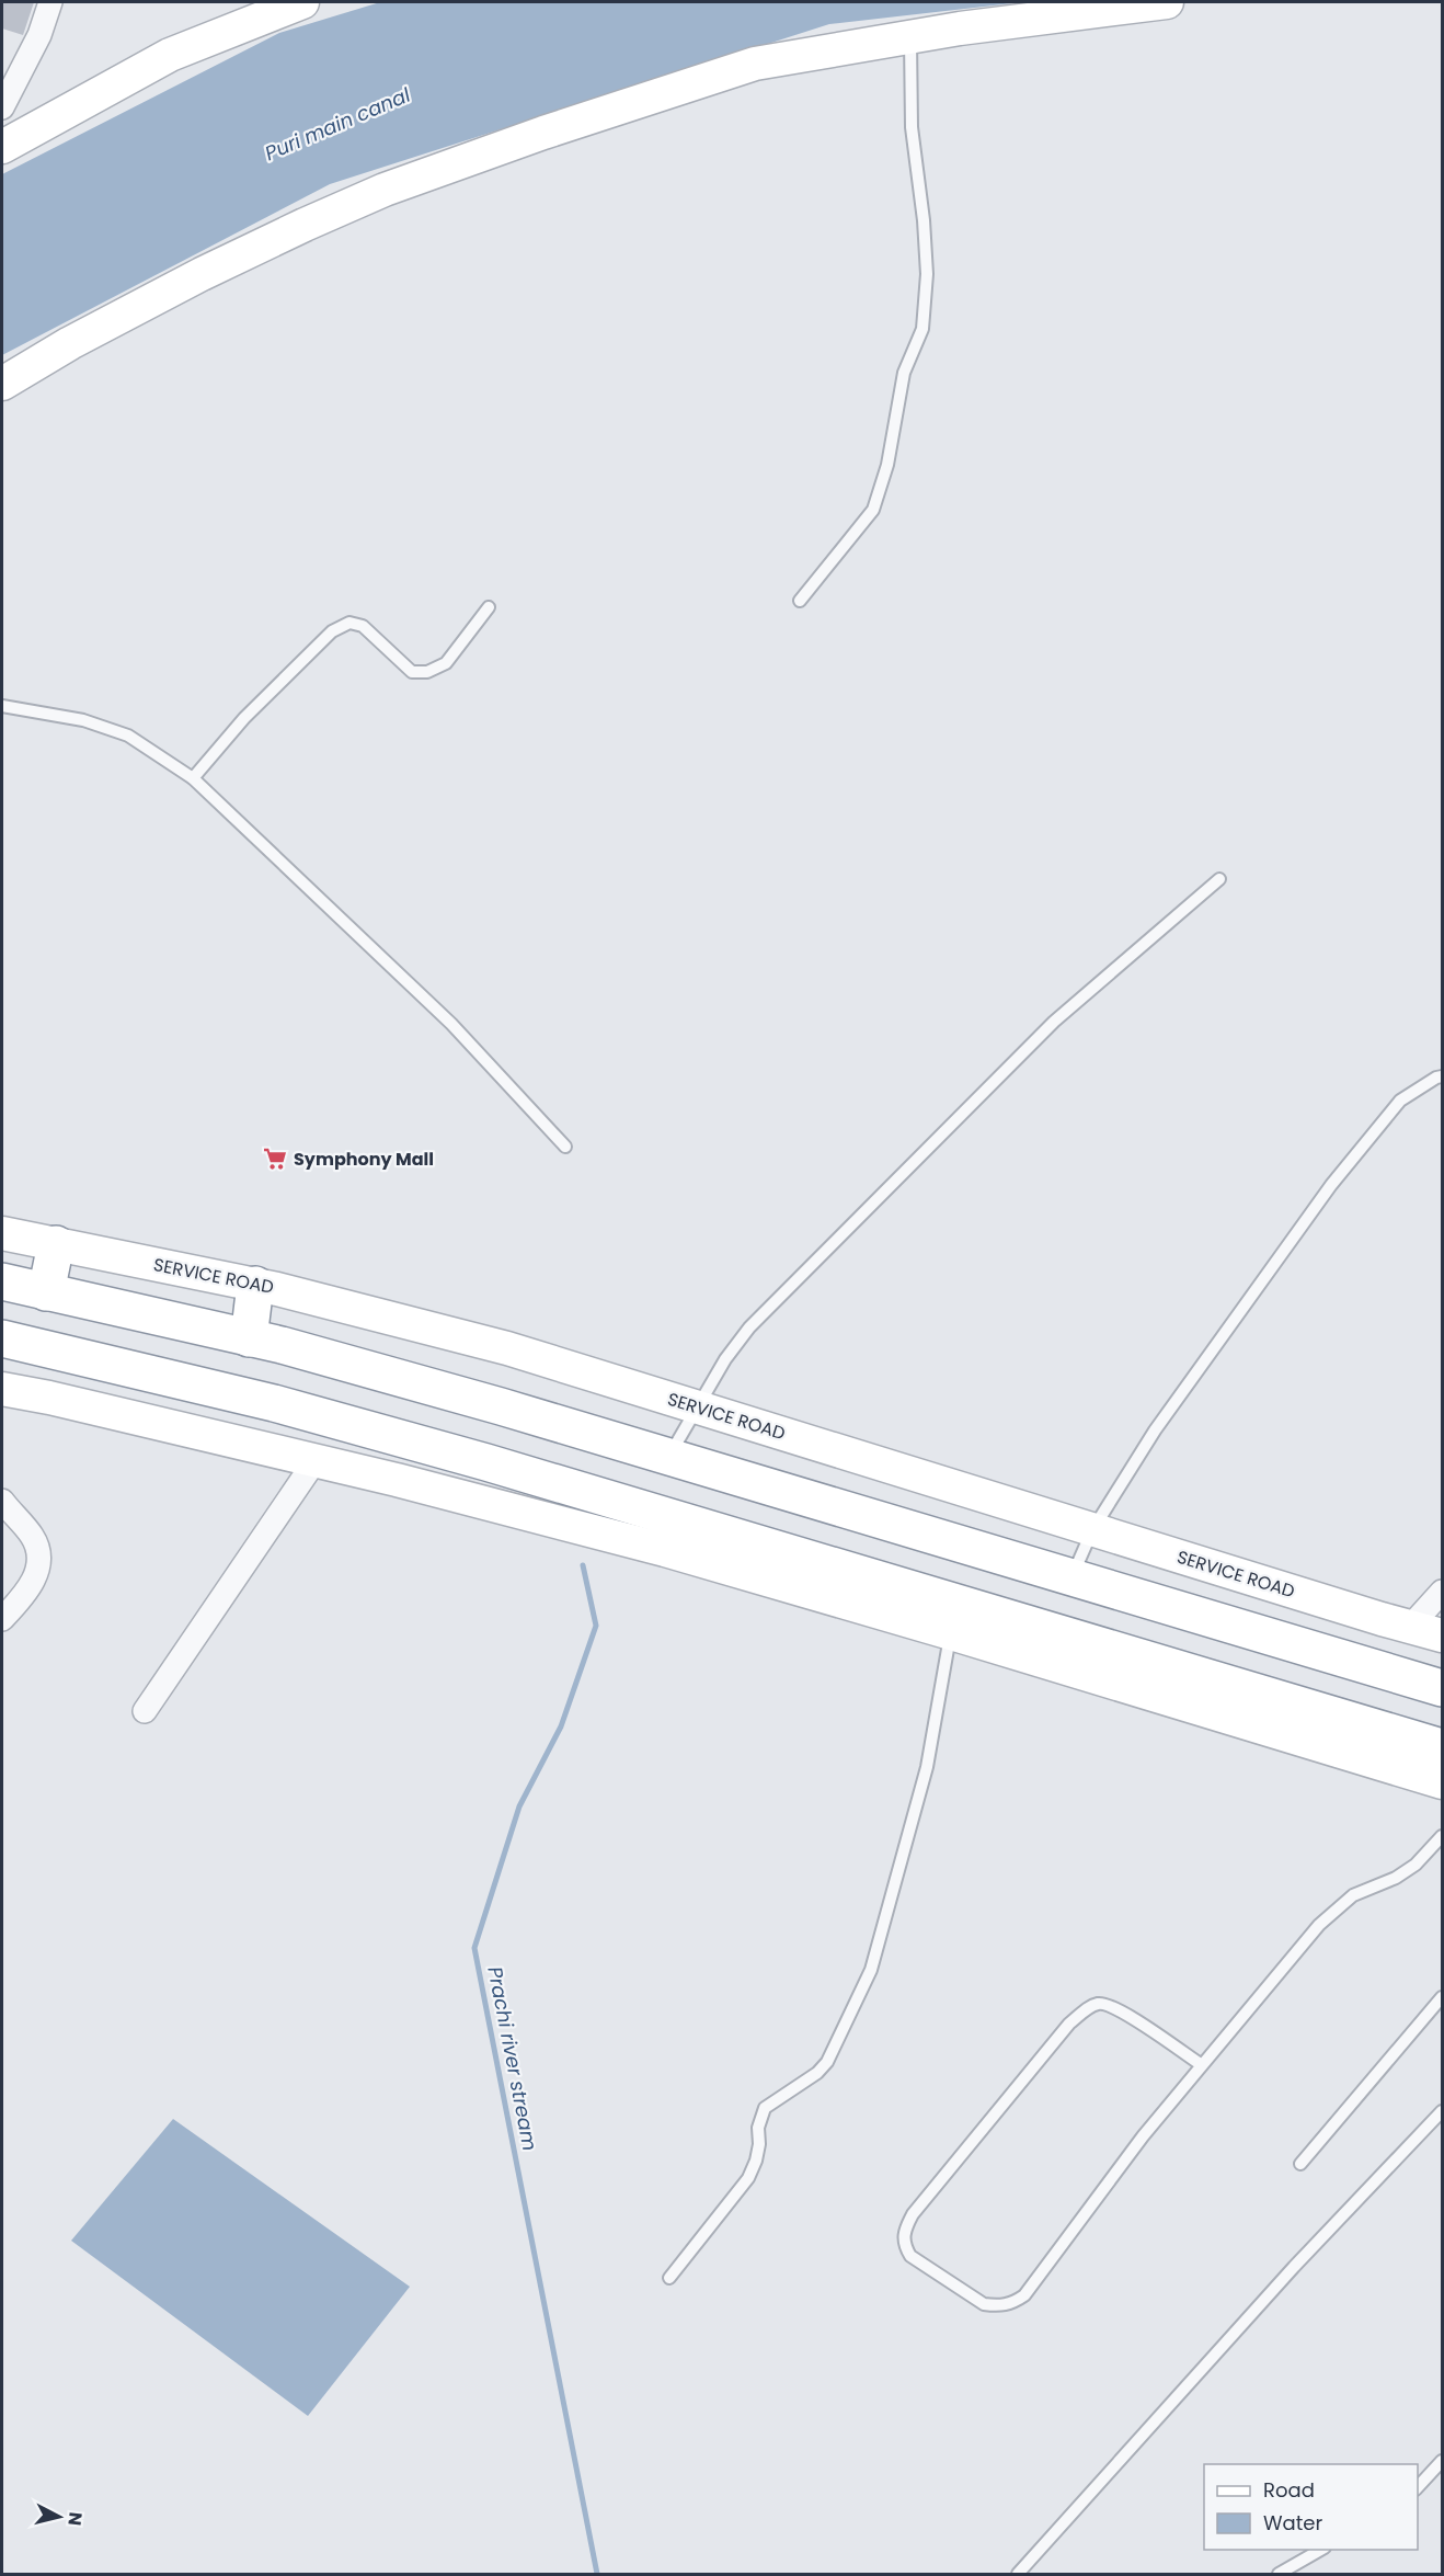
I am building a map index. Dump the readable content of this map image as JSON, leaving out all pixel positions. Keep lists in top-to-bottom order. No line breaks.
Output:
{"streets":{"street":["SERVICE ROAD"]},"water":["Puri main canal","Prachi river stream"],"places":{"supermarket":["Symphony Mall"]},"legend":["Road","Water"],"north":"right"}
